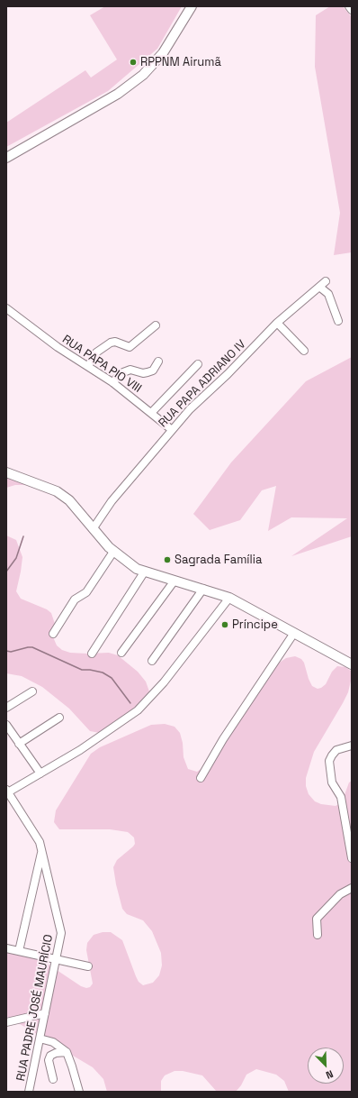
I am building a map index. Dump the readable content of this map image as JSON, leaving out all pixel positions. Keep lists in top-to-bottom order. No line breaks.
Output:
{"streets":{"street":["RUA PAPA PIO VIII","RUA PAPA ADRIANO IV","RUA PADRE JOSÉ MAURÍCIO"]},"crossings":[["RUA PAPA PIO VIII","RUA PAPA ADRIANO IV"]],"places":["RPPNM Airumã","Sagrada Família","Príncipe"],"north":"bottom right"}
